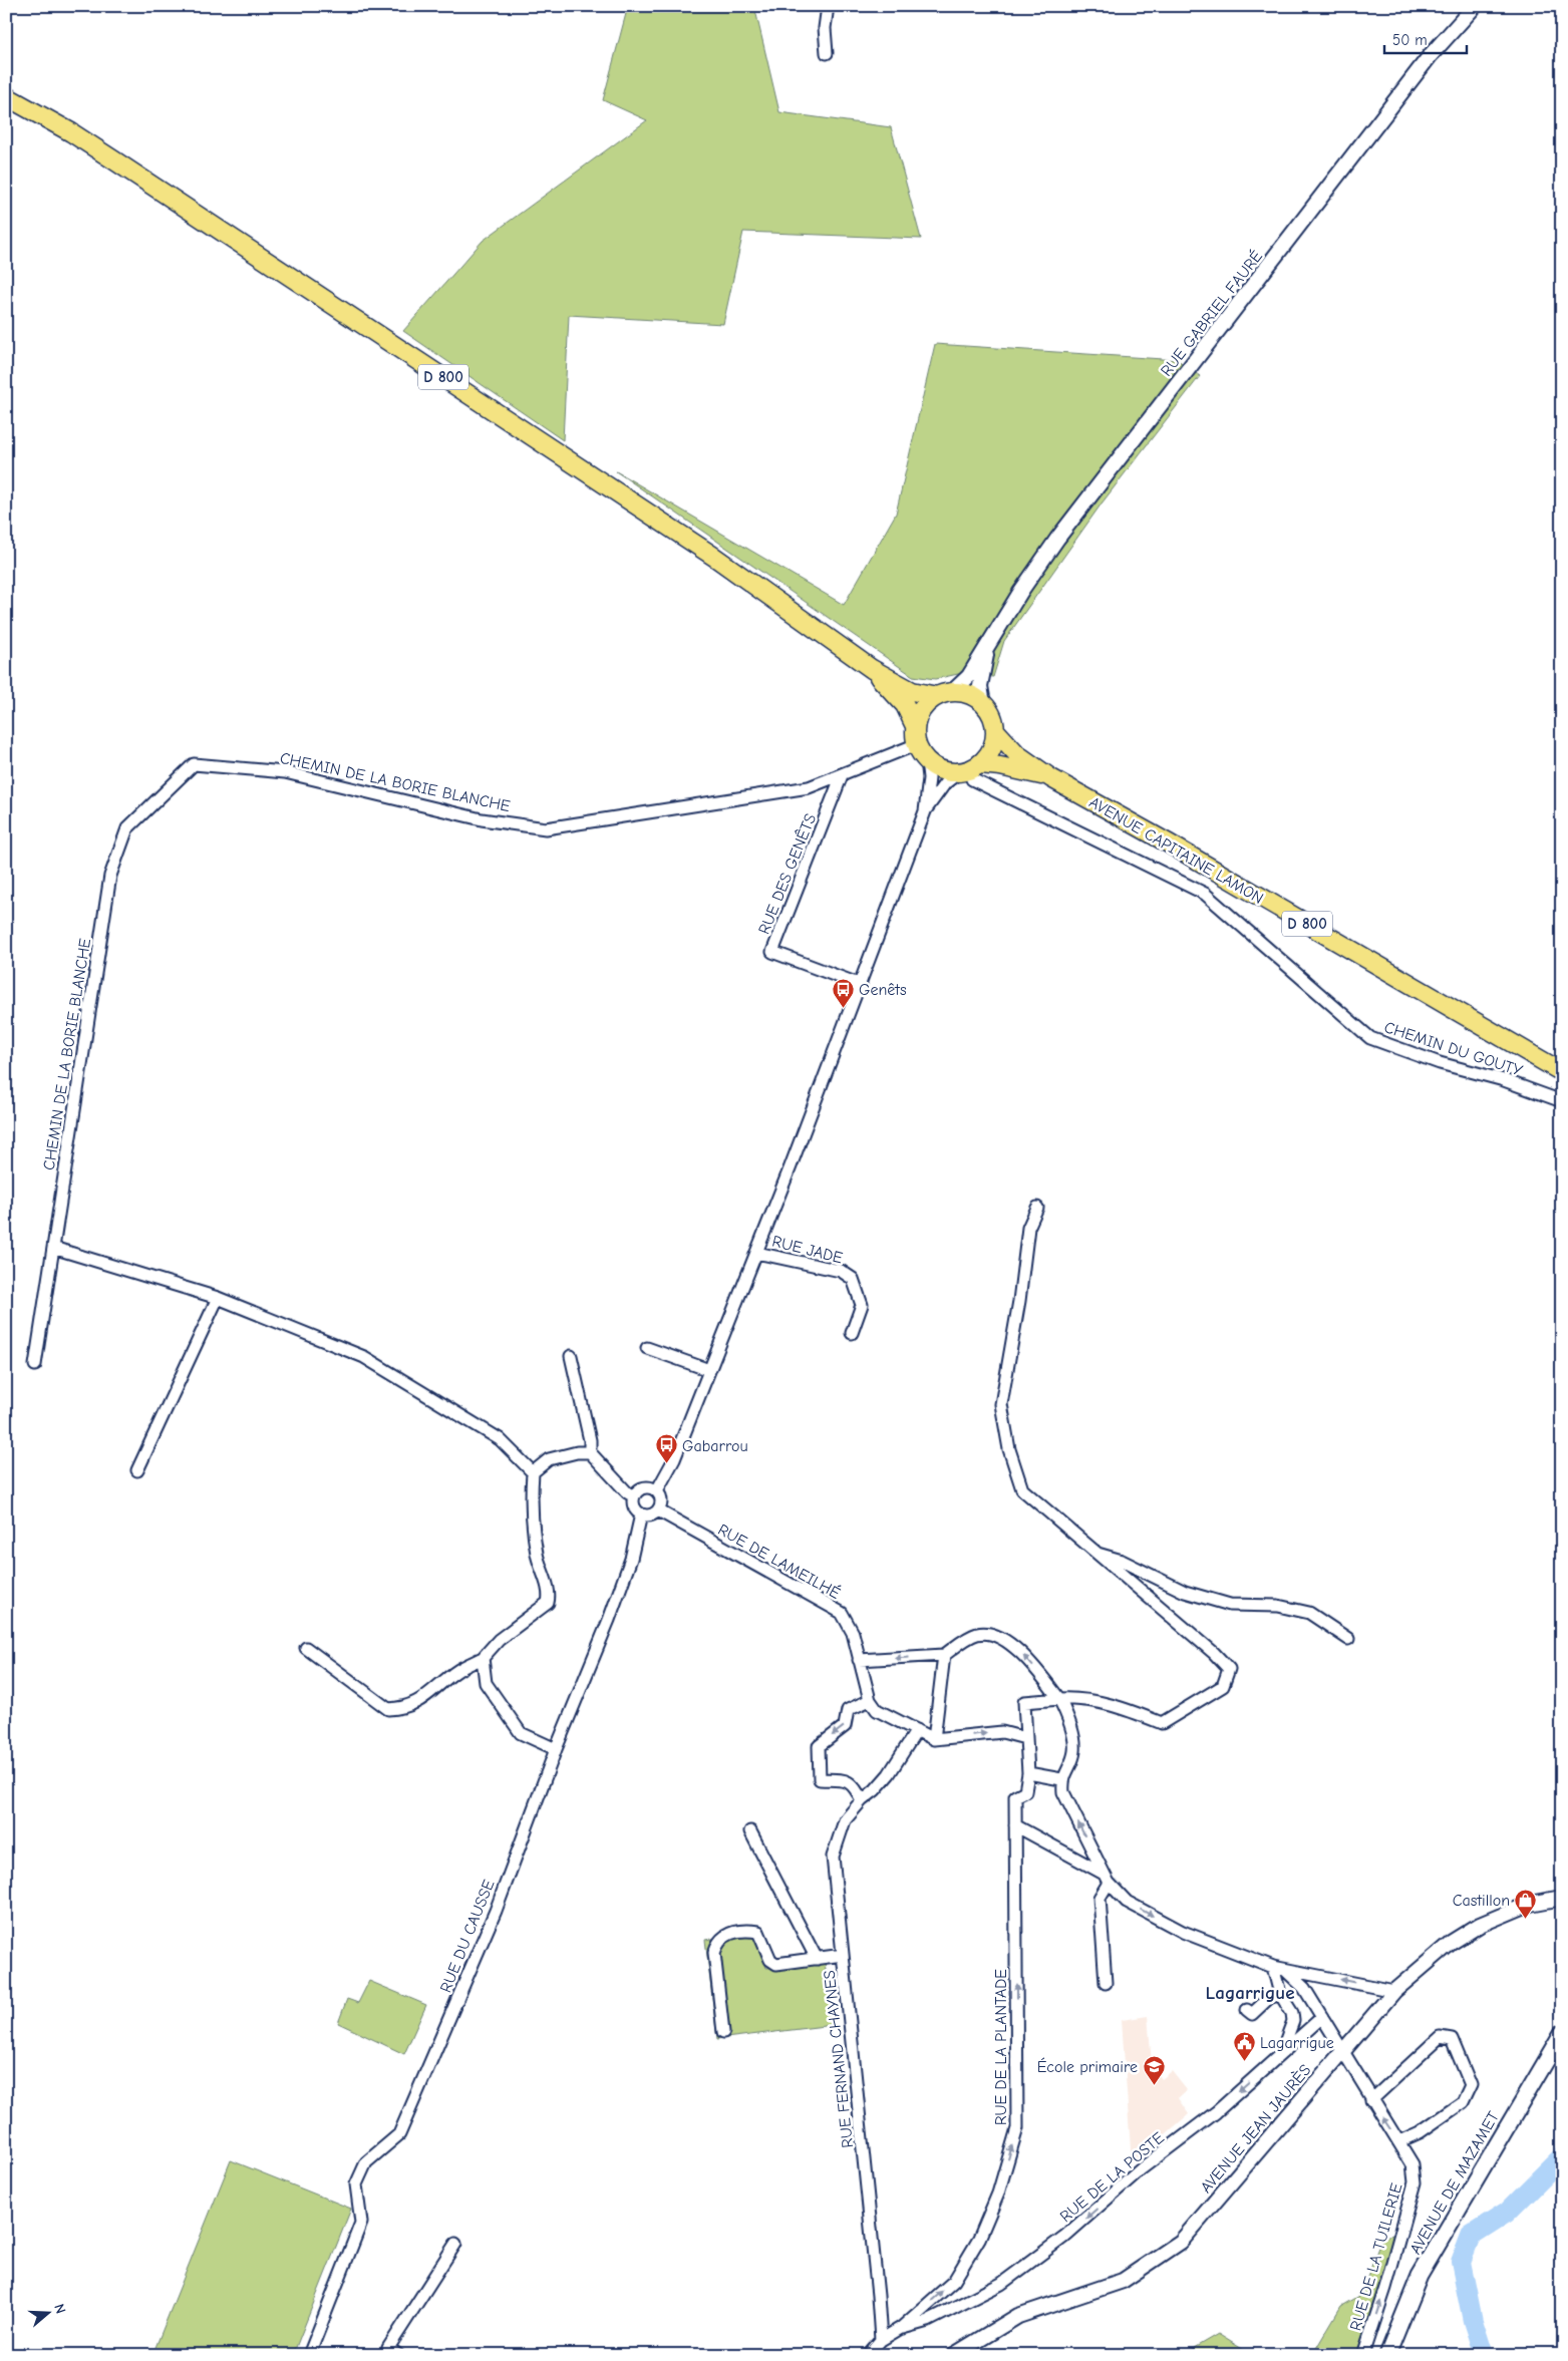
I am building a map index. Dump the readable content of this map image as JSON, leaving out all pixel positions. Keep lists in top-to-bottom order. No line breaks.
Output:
{"streets":{"main road":["D 800","AVENUE CAPITAINE LAMON","AVENUE DE MAZAMET"],"street":["RUE GABRIEL FAURÉ","CHEMIN DE LA BORIE BLANCHE","RUE DES GENÊTS","CHEMIN DU GOUTY","RUE JADE","RUE DE LAMEILHÉ","RUE DU CAUSSE","RUE DE LA PLANTADE","RUE FERNAND CHAYNES","AVENUE JEAN JAURÈS","RUE DE LA POSTE","RUE DE LA TUILERIE"]},"crossings":[["RUE GABRIEL FAURÉ","D 800"],["RUE GABRIEL FAURÉ","CHEMIN DE LA BORIE BLANCHE"],["RUE GABRIEL FAURÉ","AVENUE CAPITAINE LAMON"],["RUE GABRIEL FAURÉ","CHEMIN DU GOUTY"],["D 800","CHEMIN DE LA BORIE BLANCHE"],["D 800","AVENUE CAPITAINE LAMON"],["D 800","CHEMIN DU GOUTY"],["CHEMIN DE LA BORIE BLANCHE","AVENUE CAPITAINE LAMON"],["CHEMIN DE LA BORIE BLANCHE","RUE DES GENÊTS"],["CHEMIN DE LA BORIE BLANCHE","CHEMIN DU GOUTY"],["AVENUE CAPITAINE LAMON","CHEMIN DU GOUTY"],["RUE DE LAMEILHÉ","RUE DU CAUSSE"],["RUE DE LA PLANTADE","RUE FERNAND CHAYNES"],["RUE DE LA PLANTADE","RUE DE LA POSTE"],["AVENUE JEAN JAURÈS","RUE DE LA TUILERIE"],["RUE DE LA POSTE","RUE DE LA TUILERIE"]],"one_way":["RUE DE LA PLANTADE","RUE DE LA POSTE","RUE DE LA TUILERIE"],"districts":["Lagarrigue"],"places":{"bus stop":["Genêts","Gabarrou"],"shop":["Castillon"],"public building":["Lagarrigue"],"school or university":["École primaire"]},"scale_bar":"50 m","north":"right"}
